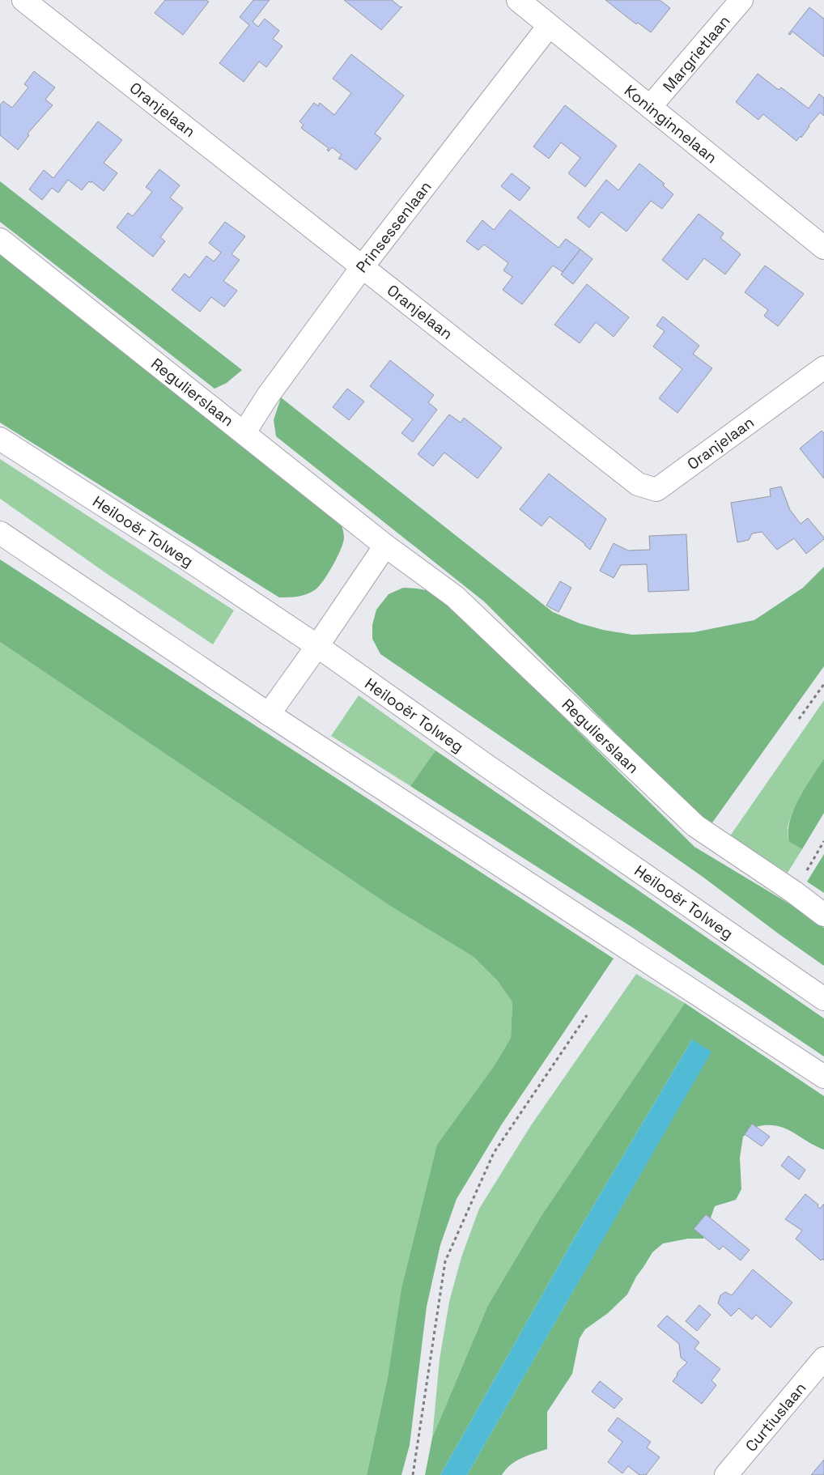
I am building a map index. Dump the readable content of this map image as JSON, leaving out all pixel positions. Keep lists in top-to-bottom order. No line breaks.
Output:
{"streets":{"main road":["Margrietlaan","Oranjelaan","Koninginnelaan","Prinsessenlaan","Regulierslaan","Heilooër Tolweg","Curtiuslaan"]},"crossings":[["Margrietlaan","Koninginnelaan"],["Oranjelaan","Prinsessenlaan"],["Koninginnelaan","Prinsessenlaan"],["Prinsessenlaan","Regulierslaan"]]}
